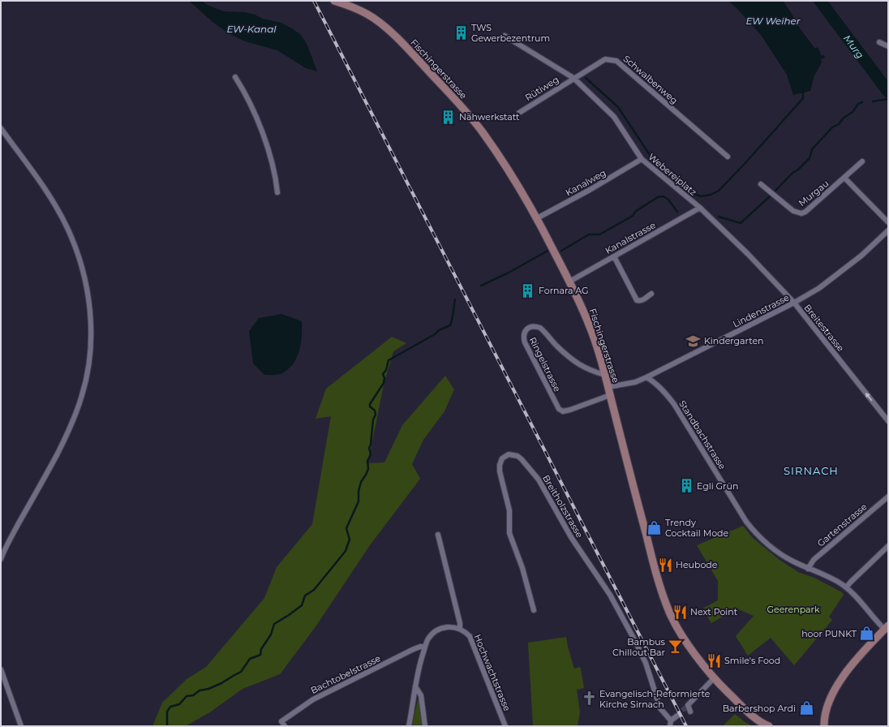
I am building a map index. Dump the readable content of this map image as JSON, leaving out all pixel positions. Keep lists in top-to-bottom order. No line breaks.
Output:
{"streets":{"main road":["Fischingerstrasse"],"street":["Schwalbenweg","Rütiweg","Webereiplatz","Kanalweg","Murgau","Kanalstrasse","Lindenstrasse","Breitestrasse","Ringelstrasse","Standbachstrasse","Breitholzstrasse","Gartenstrasse","Hochwachtstrasse","Bachtobelstrasse"]},"crossings":[["Fischingerstrasse","Kanalweg"],["Fischingerstrasse","Kanalstrasse"],["Fischingerstrasse","Lindenstrasse"],["Fischingerstrasse","Ringelstrasse"],["Schwalbenweg","Rütiweg"],["Schwalbenweg","Webereiplatz"],["Rütiweg","Webereiplatz"],["Webereiplatz","Kanalweg"],["Webereiplatz","Kanalstrasse"],["Webereiplatz","Breitestrasse"],["Kanalstrasse","Breitestrasse"],["Lindenstrasse","Breitestrasse"],["Lindenstrasse","Standbachstrasse"],["Standbachstrasse","Gartenstrasse"]],"one_way":["Breitestrasse"],"districts":["SIRNACH"],"water":["EW Weiher","EW-Kanal","Murg"],"parks":["Geerenpark"],"places":{"building":["TWS Gewerbezentrum","Nähwerkstatt","Fornara AG","Egli Grün"],"school or university":["Kindergarten"],"shop":["Trendy Cocktail Mode","hoor PUNKT","Barbershop Ardi"],"restaurant":["Heubode","Next Point","Smile's Food"],"bar":["Bambus Chillout Bar"],"church":["Evangelisch-Reformierte Kirche Sirnach"]}}
